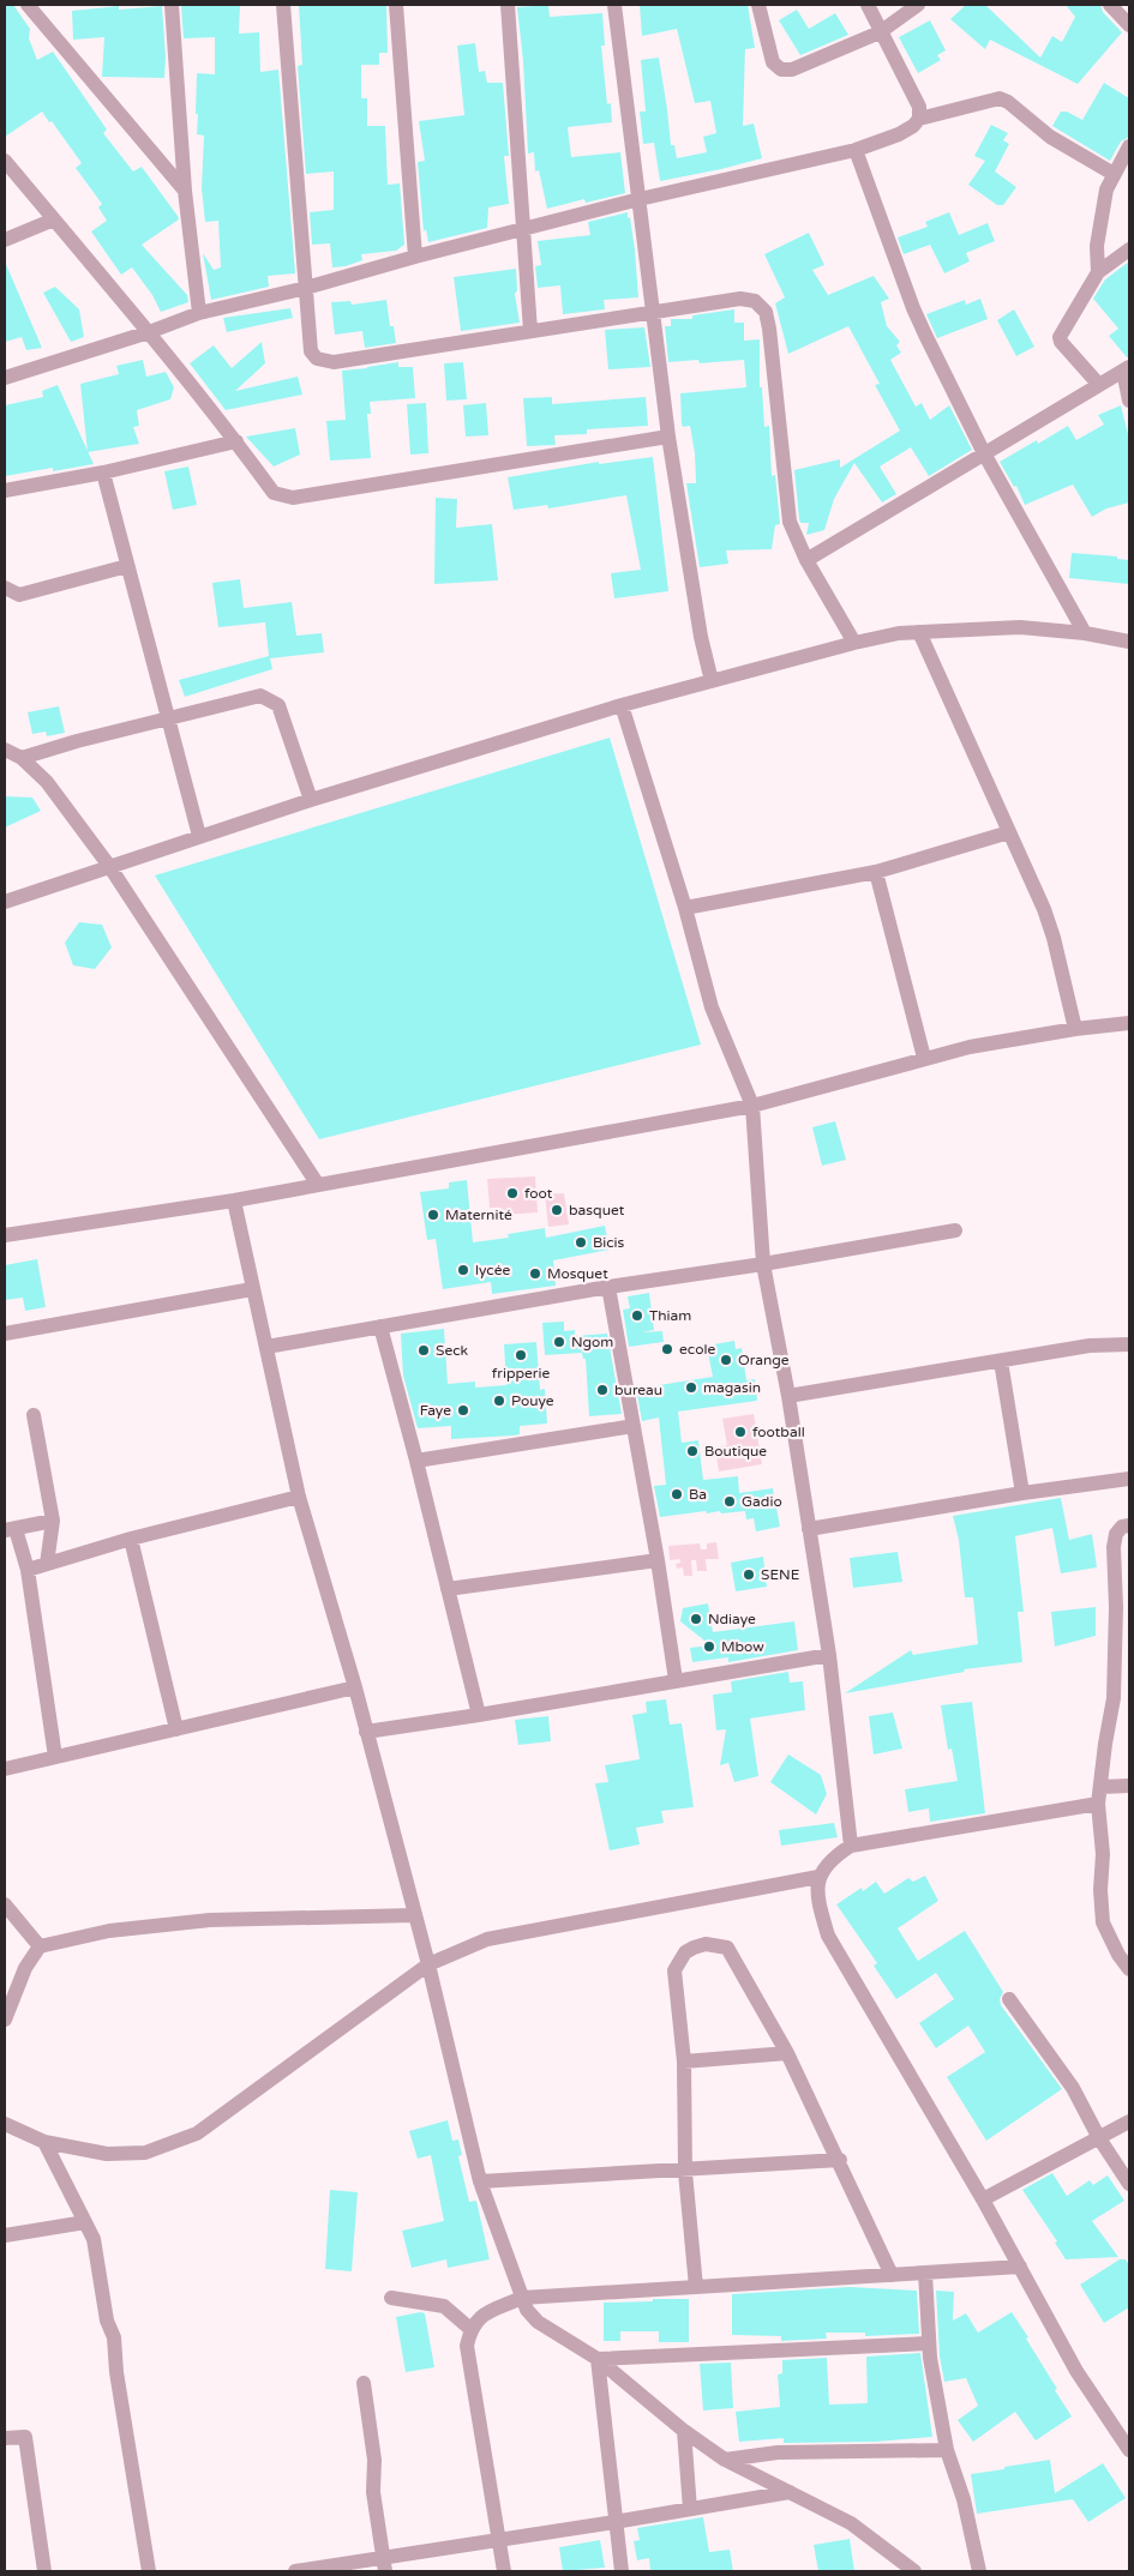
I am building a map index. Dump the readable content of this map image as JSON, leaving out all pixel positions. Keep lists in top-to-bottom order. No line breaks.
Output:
{"places":["foot","basquet","Maternité","Bicis","lycée","Mosquet","Thiam","Ngom","ecole","Seck","fripperie","Orange","magasin","bureau","Pouye","Faye","football","Boutique","Ba","Gadio","SENE","Ndiaye","Mbow"]}
